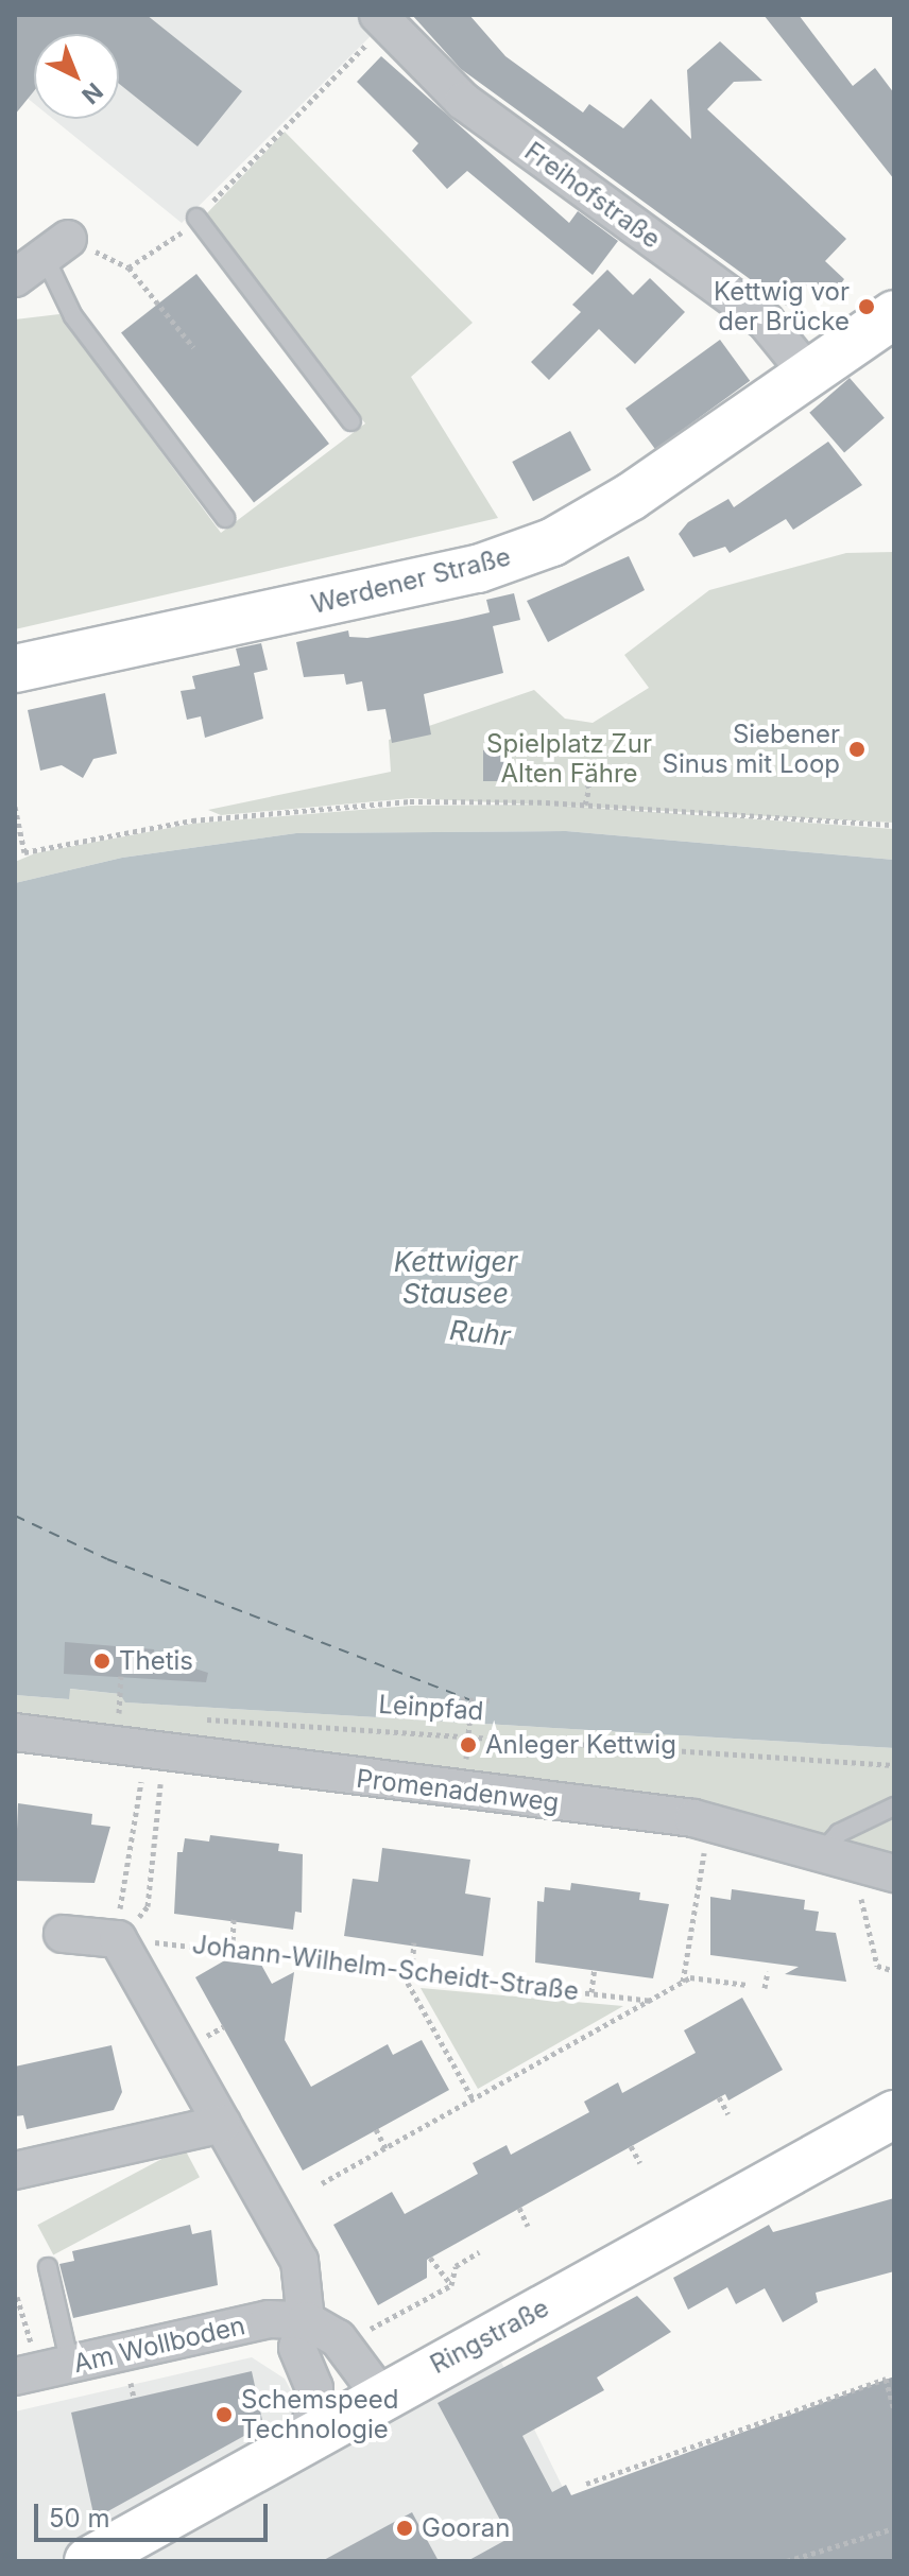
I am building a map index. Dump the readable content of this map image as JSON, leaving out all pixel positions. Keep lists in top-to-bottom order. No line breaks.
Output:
{"streets":{"main road":["Werdener Straße","Ringstraße"],"street":["Freihofstraße","Promenadenweg","Am Wollboden"],"path":["Leinpfad","Johann-Wilhelm-Scheidt-Straße"]},"crossings":[["Freihofstraße","Werdener Straße"]],"water":["Kettwiger Stausee","Ruhr"],"parks":["Spielplatz Zur Alten Fähre"],"places":["Kettwig vor der Brücke","Siebener Sinus mit Loop","Thetis","Anleger Kettwig","Schemspeed Technologie","Gooran"],"scale_bar":"50 m","north":"bottom right"}
